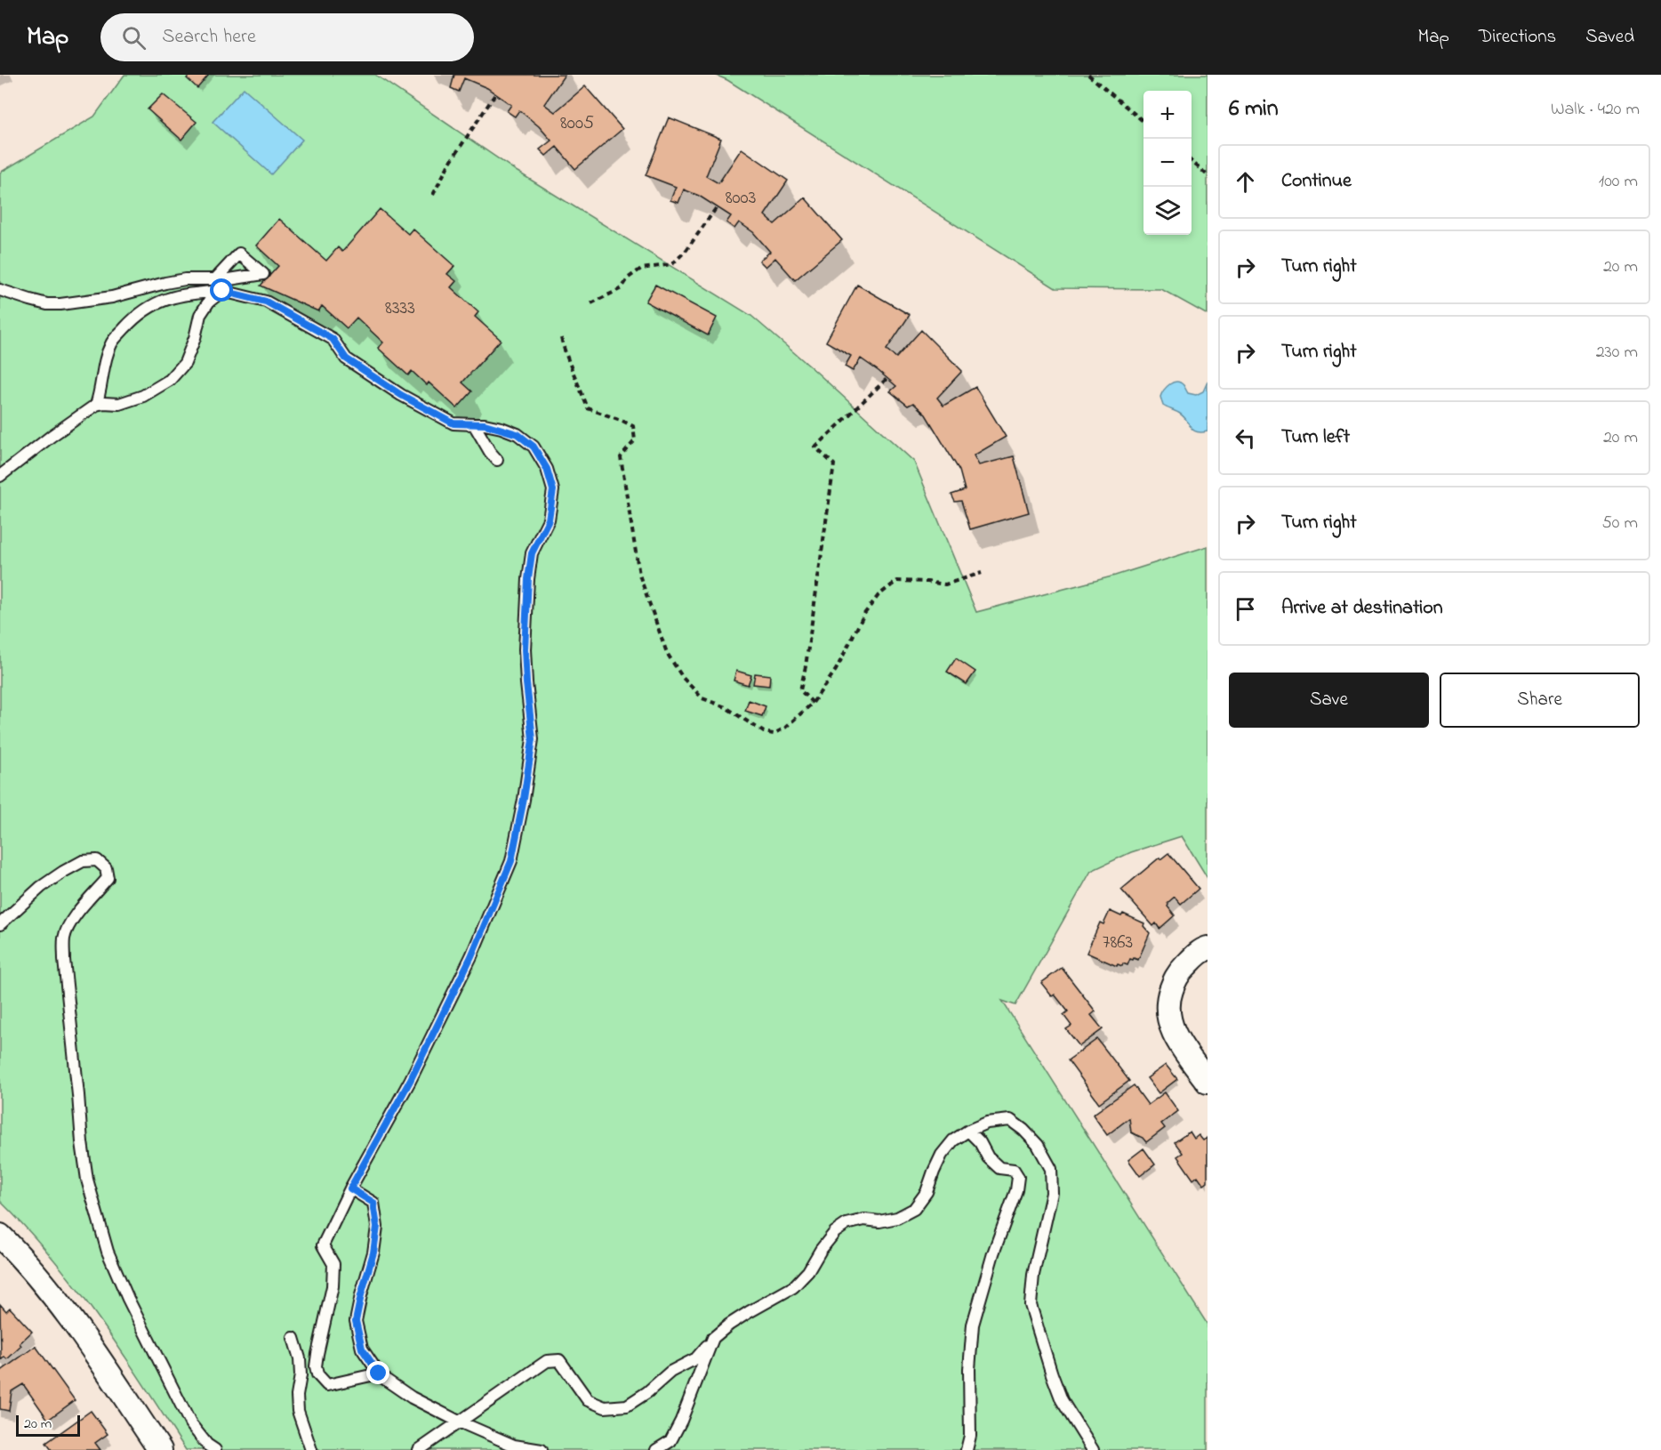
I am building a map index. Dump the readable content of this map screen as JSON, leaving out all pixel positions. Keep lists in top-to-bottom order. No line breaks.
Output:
{"house_numbers":["8005","8003","8333","7863"],"scale_bar":"20 m","page":{"header":"Map","search":"Search here","nav":["Map","Directions","Saved"],"heading":["6 min","Walk · 420 m"],"map_buttons":["+","−"],"list":[["Continue","100 m"],["Turn right","20 m"],["Turn right","230 m"],["Turn left","20 m"],["Turn right","50 m"],"Arrive at destination"],"buttons":["Save","Share"],"scale":"20 m"}}
